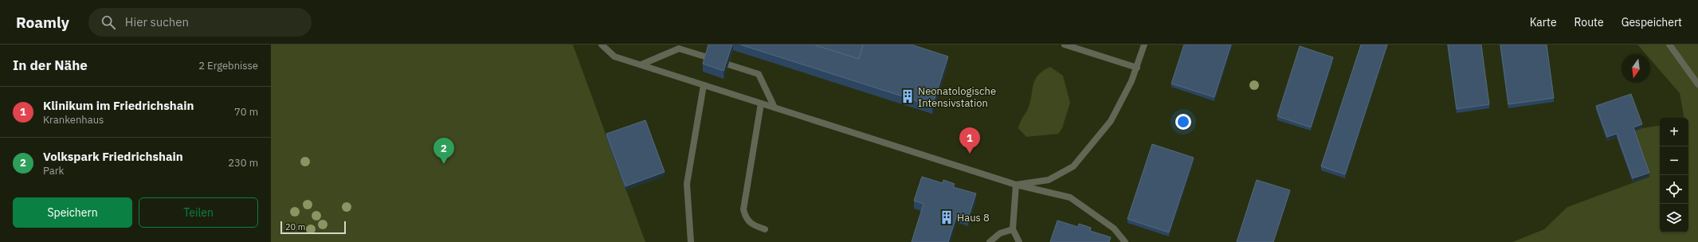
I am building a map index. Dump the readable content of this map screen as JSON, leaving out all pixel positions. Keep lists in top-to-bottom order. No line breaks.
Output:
{"places":{"building":["Neonatologische Intensivstation","Haus 8"]},"scale_bar":"20 m","north":"bottom","page":{"header":"Roamly","search":"Hier suchen","nav":["Karte","Route","Gespeichert"],"heading":["In der Nähe","2 Ergebnisse"],"list":[{"mark":"1","name":"Klinikum im Friedrichshain","note":"Krankenhaus","value":"70 m"},{"mark":"2","name":"Volkspark Friedrichshain","note":"Park","value":"230 m"}],"map_buttons":["+","−"],"pins":["1","2"],"buttons":["Speichern","Teilen"],"scale":"20 m"}}
